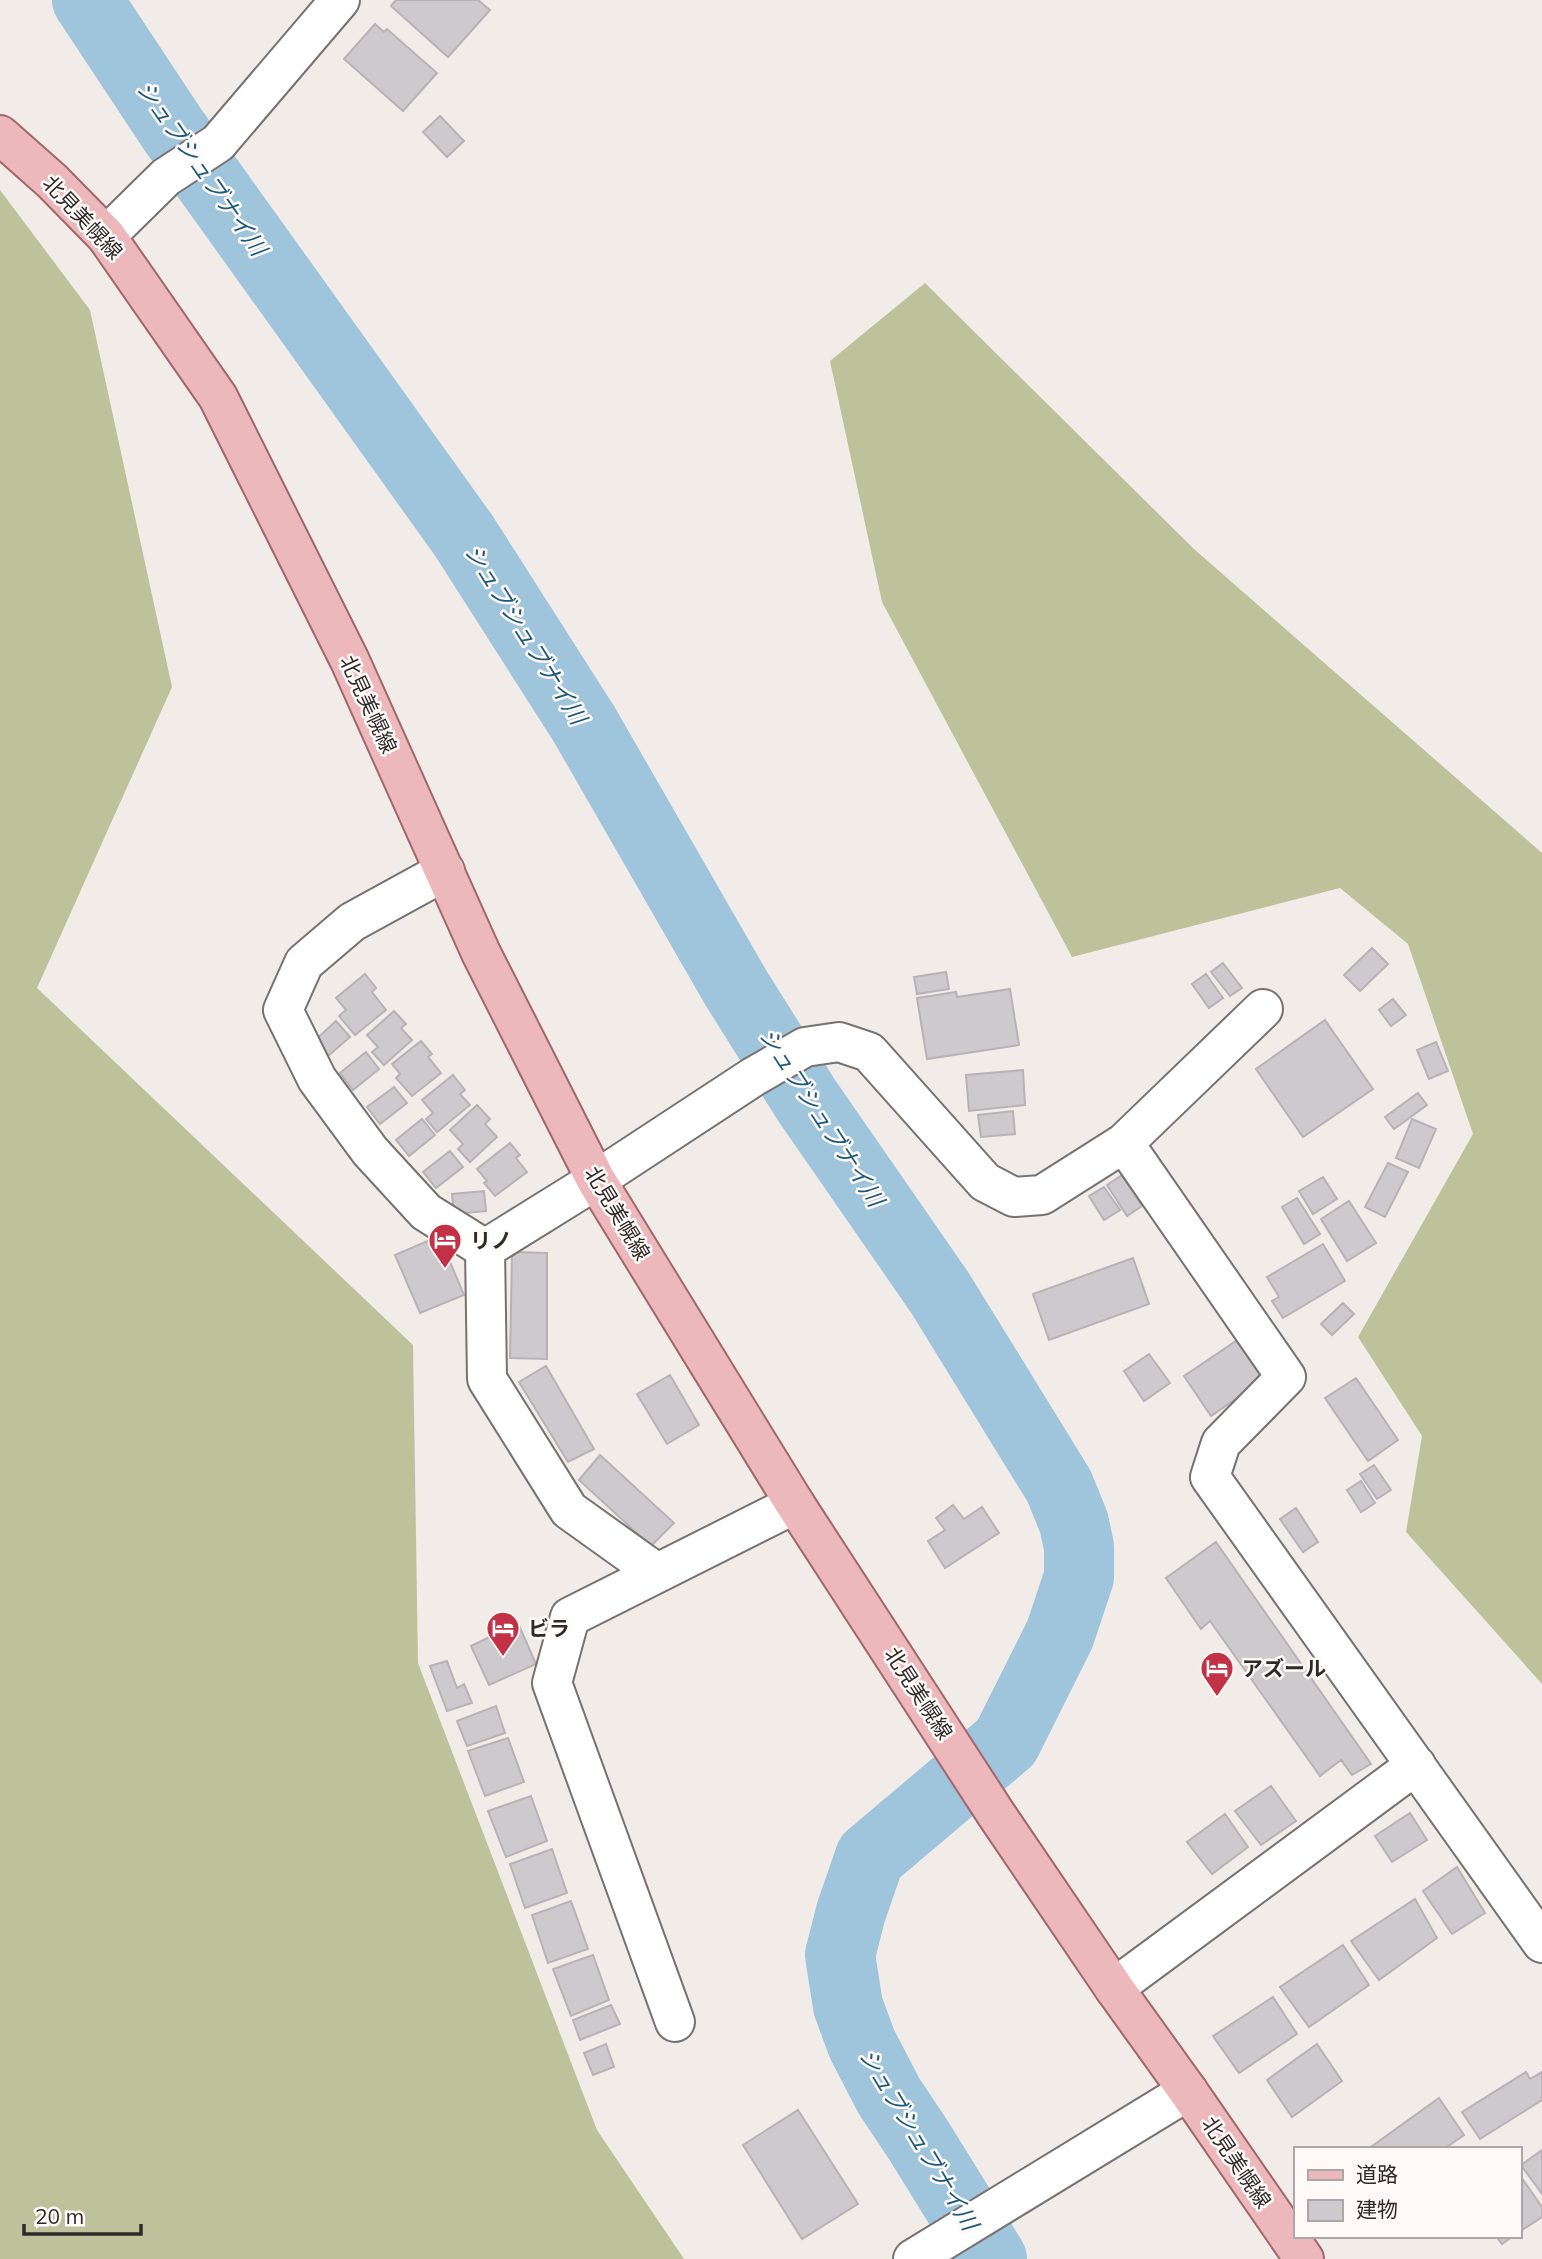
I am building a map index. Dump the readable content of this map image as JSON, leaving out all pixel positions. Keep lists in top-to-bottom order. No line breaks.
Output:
{"streets":{"main road":["北見美幌線"]},"water":["シュブシュブナイ川"],"places":{"hotel":["リノ","ビラ","アズール"]},"legend":["道路","建物"],"scale_bar":"20 m"}
